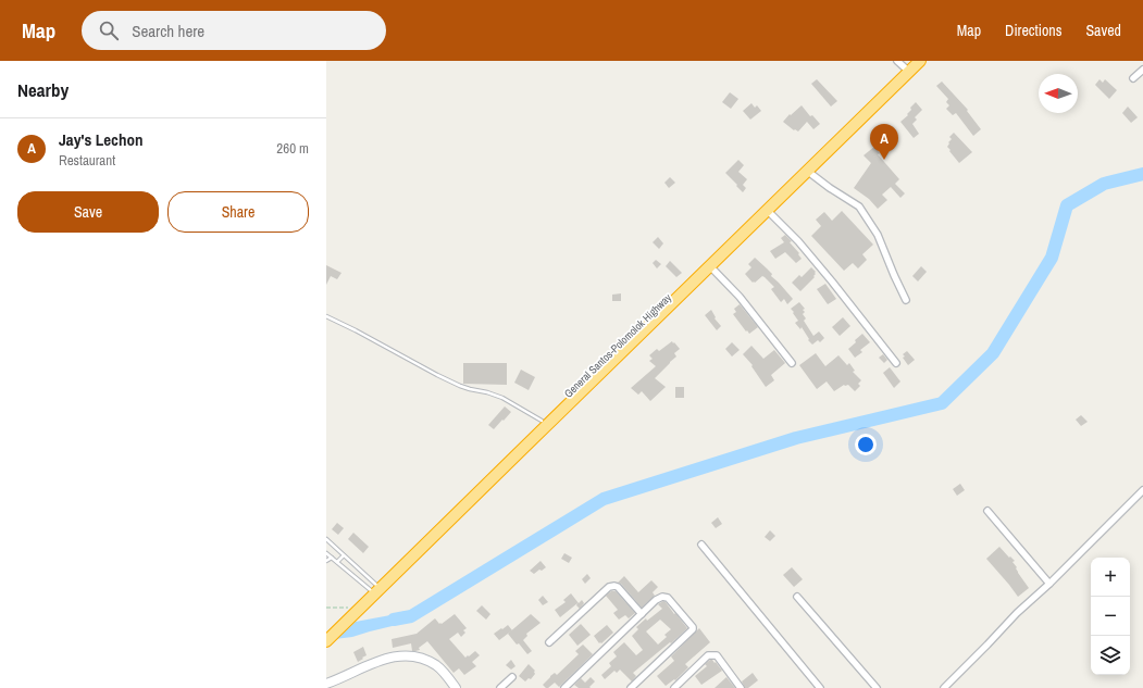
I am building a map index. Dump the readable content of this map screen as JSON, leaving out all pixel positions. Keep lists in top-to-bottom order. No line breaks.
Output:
{"streets":{"highway":["General Santos-Polomolok Highway"]},"north":"left","page":{"header":"Map","search":"Search here","nav":["Map","Directions","Saved"],"heading":"Nearby","list":[{"mark":"A","name":"Jay's Lechon","note":"Restaurant","value":"260 m"}],"pins":"A","buttons":["Save","Share"],"map_buttons":["+","−"]}}
